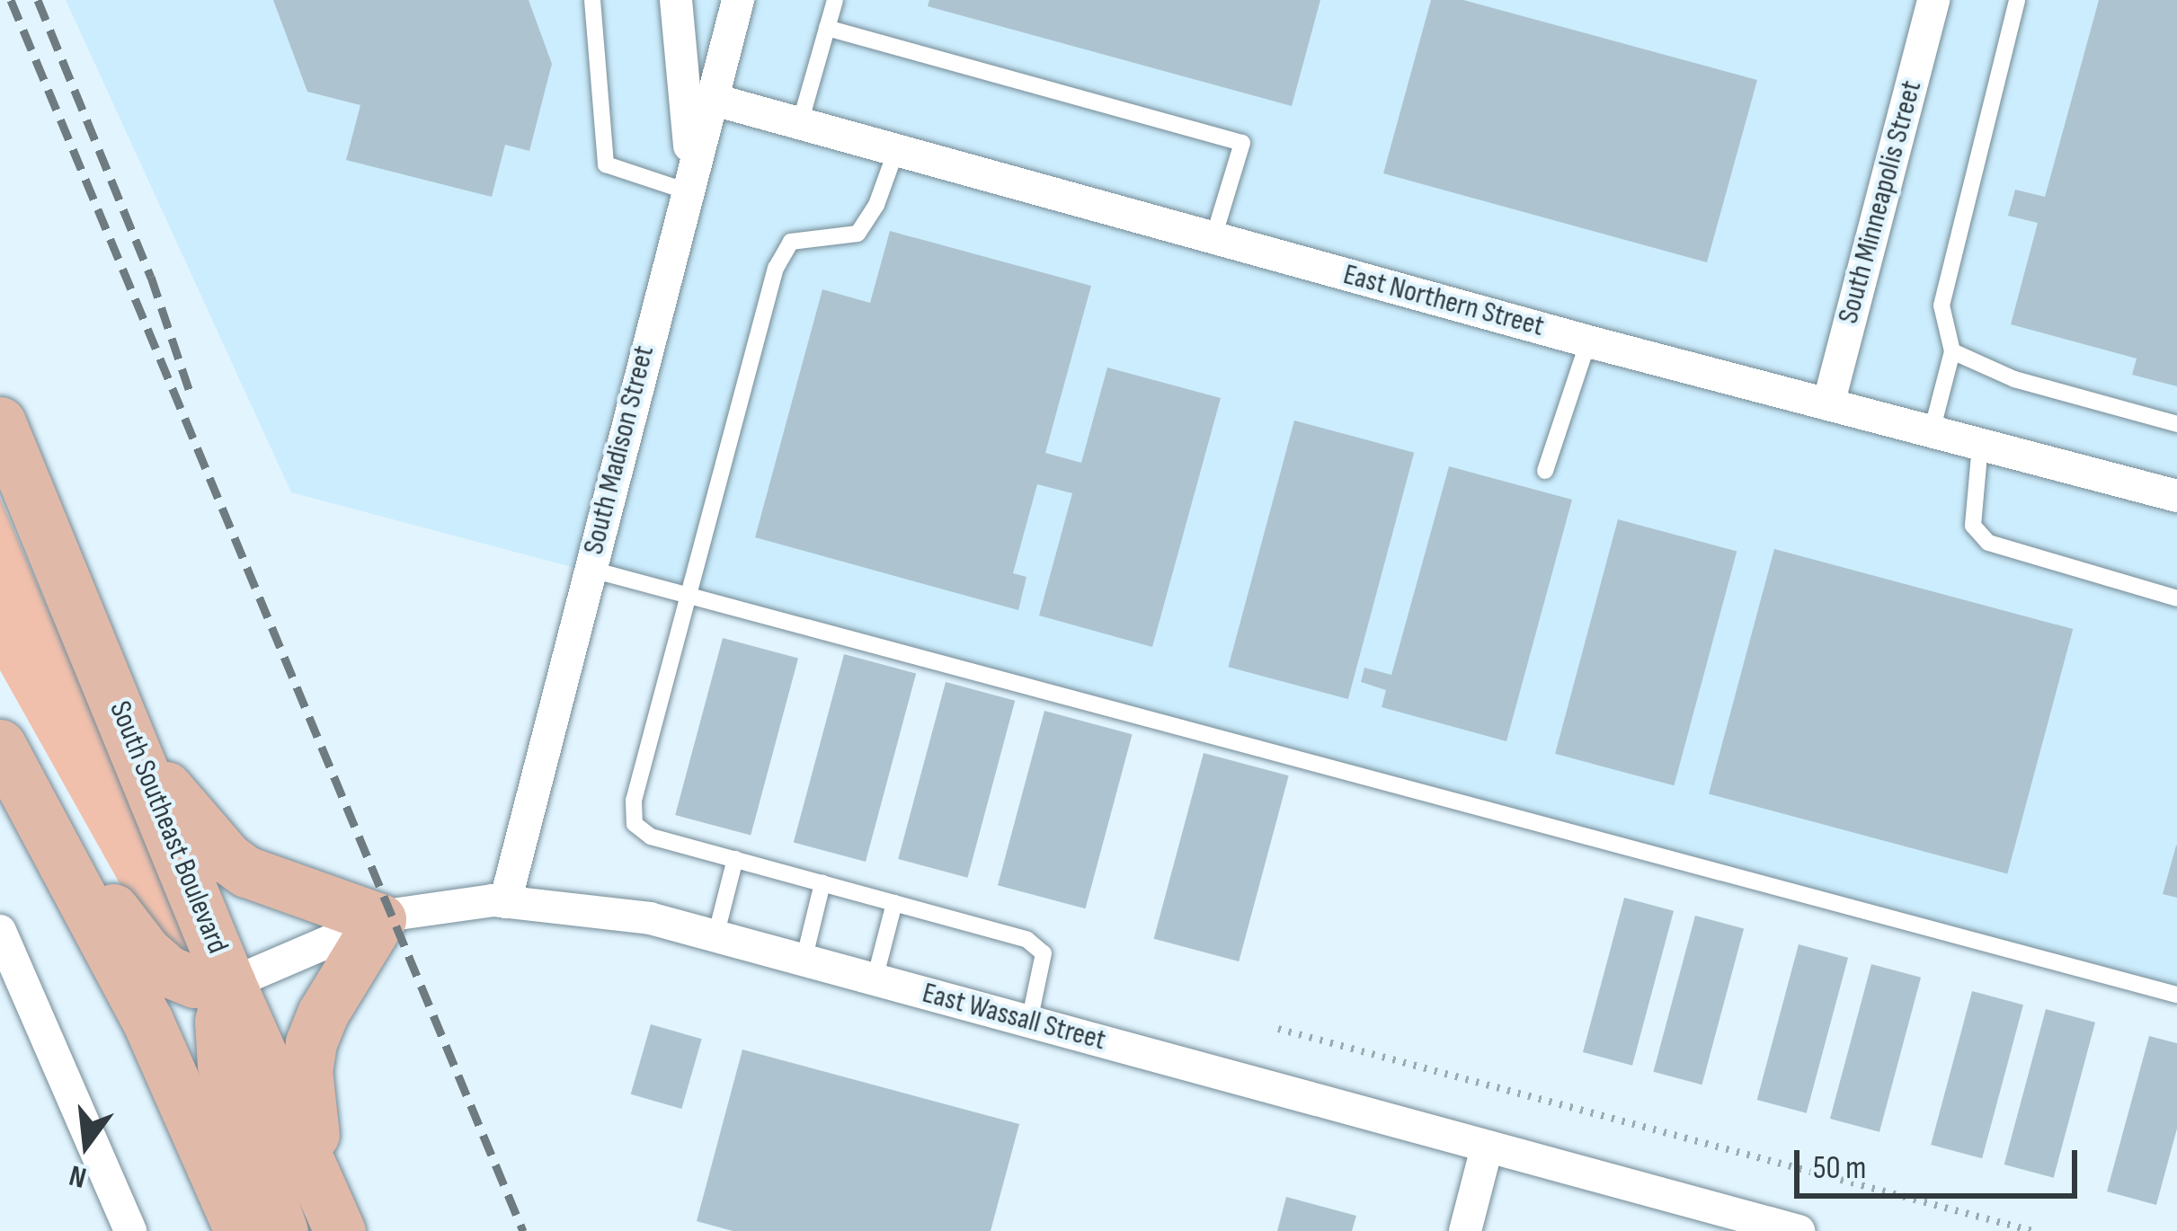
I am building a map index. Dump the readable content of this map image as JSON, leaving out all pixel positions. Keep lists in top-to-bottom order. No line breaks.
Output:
{"streets":{"main road":["South Southeast Boulevard"],"street":["South Minneapolis Street","East Northern Street","South Madison Street","East Wassall Street"]},"crossings":[["South Minneapolis Street","East Northern Street"],["East Northern Street","South Madison Street"],["South Madison Street","East Wassall Street"],["South Southeast Boulevard","East Wassall Street"]],"scale_bar":"50 m","north":"bottom"}
